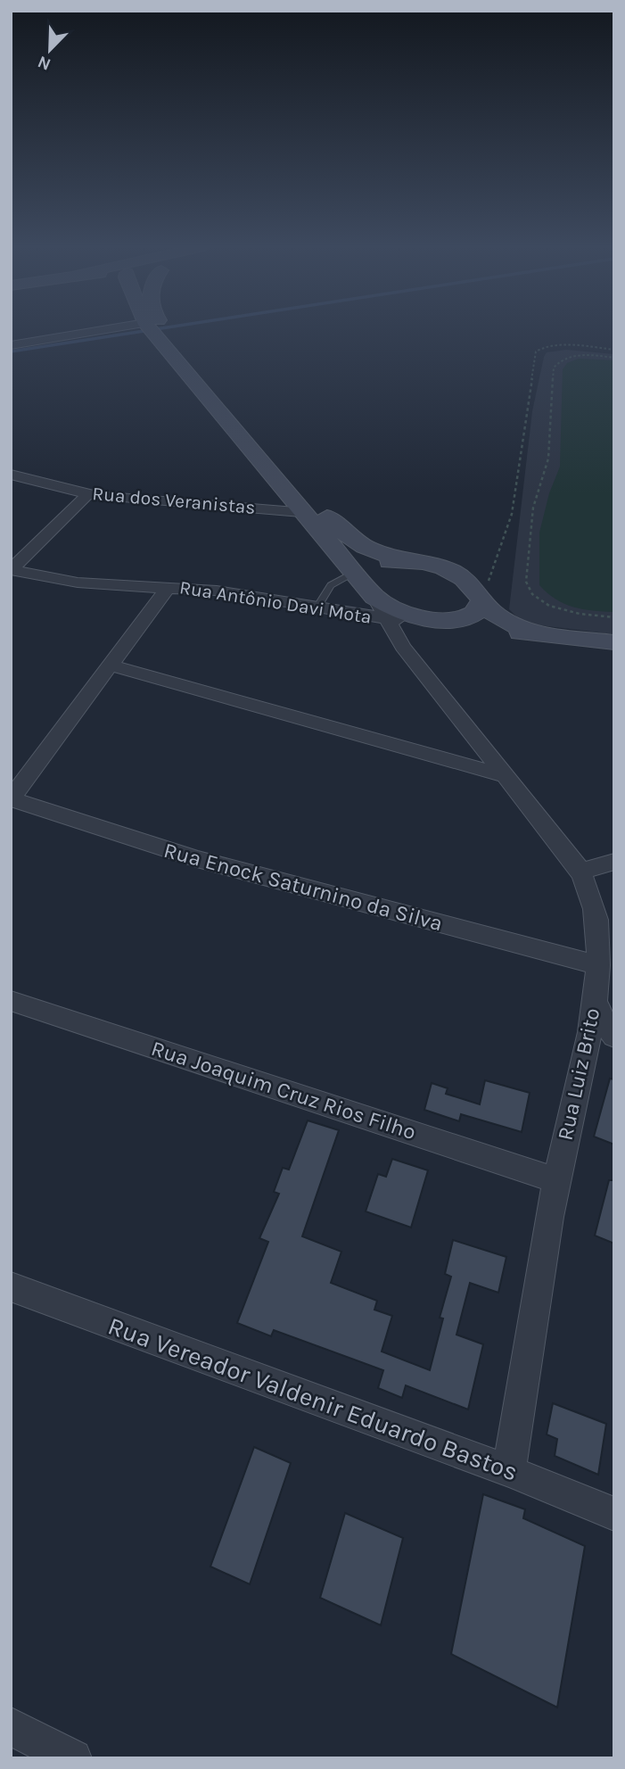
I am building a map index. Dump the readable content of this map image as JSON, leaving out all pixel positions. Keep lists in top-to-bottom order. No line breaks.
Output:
{"streets":{"street":["Rua dos Veranistas","Rua Antônio Davi Mota","Rua Enock Saturnino da Silva","Rua Luiz Brito","Rua Joaquim Cruz Rios Filho","Rua Vereador Valdenir Eduardo Bastos"]},"crossings":[["Rua Antônio Davi Mota","Rua Luiz Brito"],["Rua Enock Saturnino da Silva","Rua Luiz Brito"],["Rua Luiz Brito","Rua Joaquim Cruz Rios Filho"],["Rua Luiz Brito","Rua Vereador Valdenir Eduardo Bastos"]],"north":"bottom left"}
